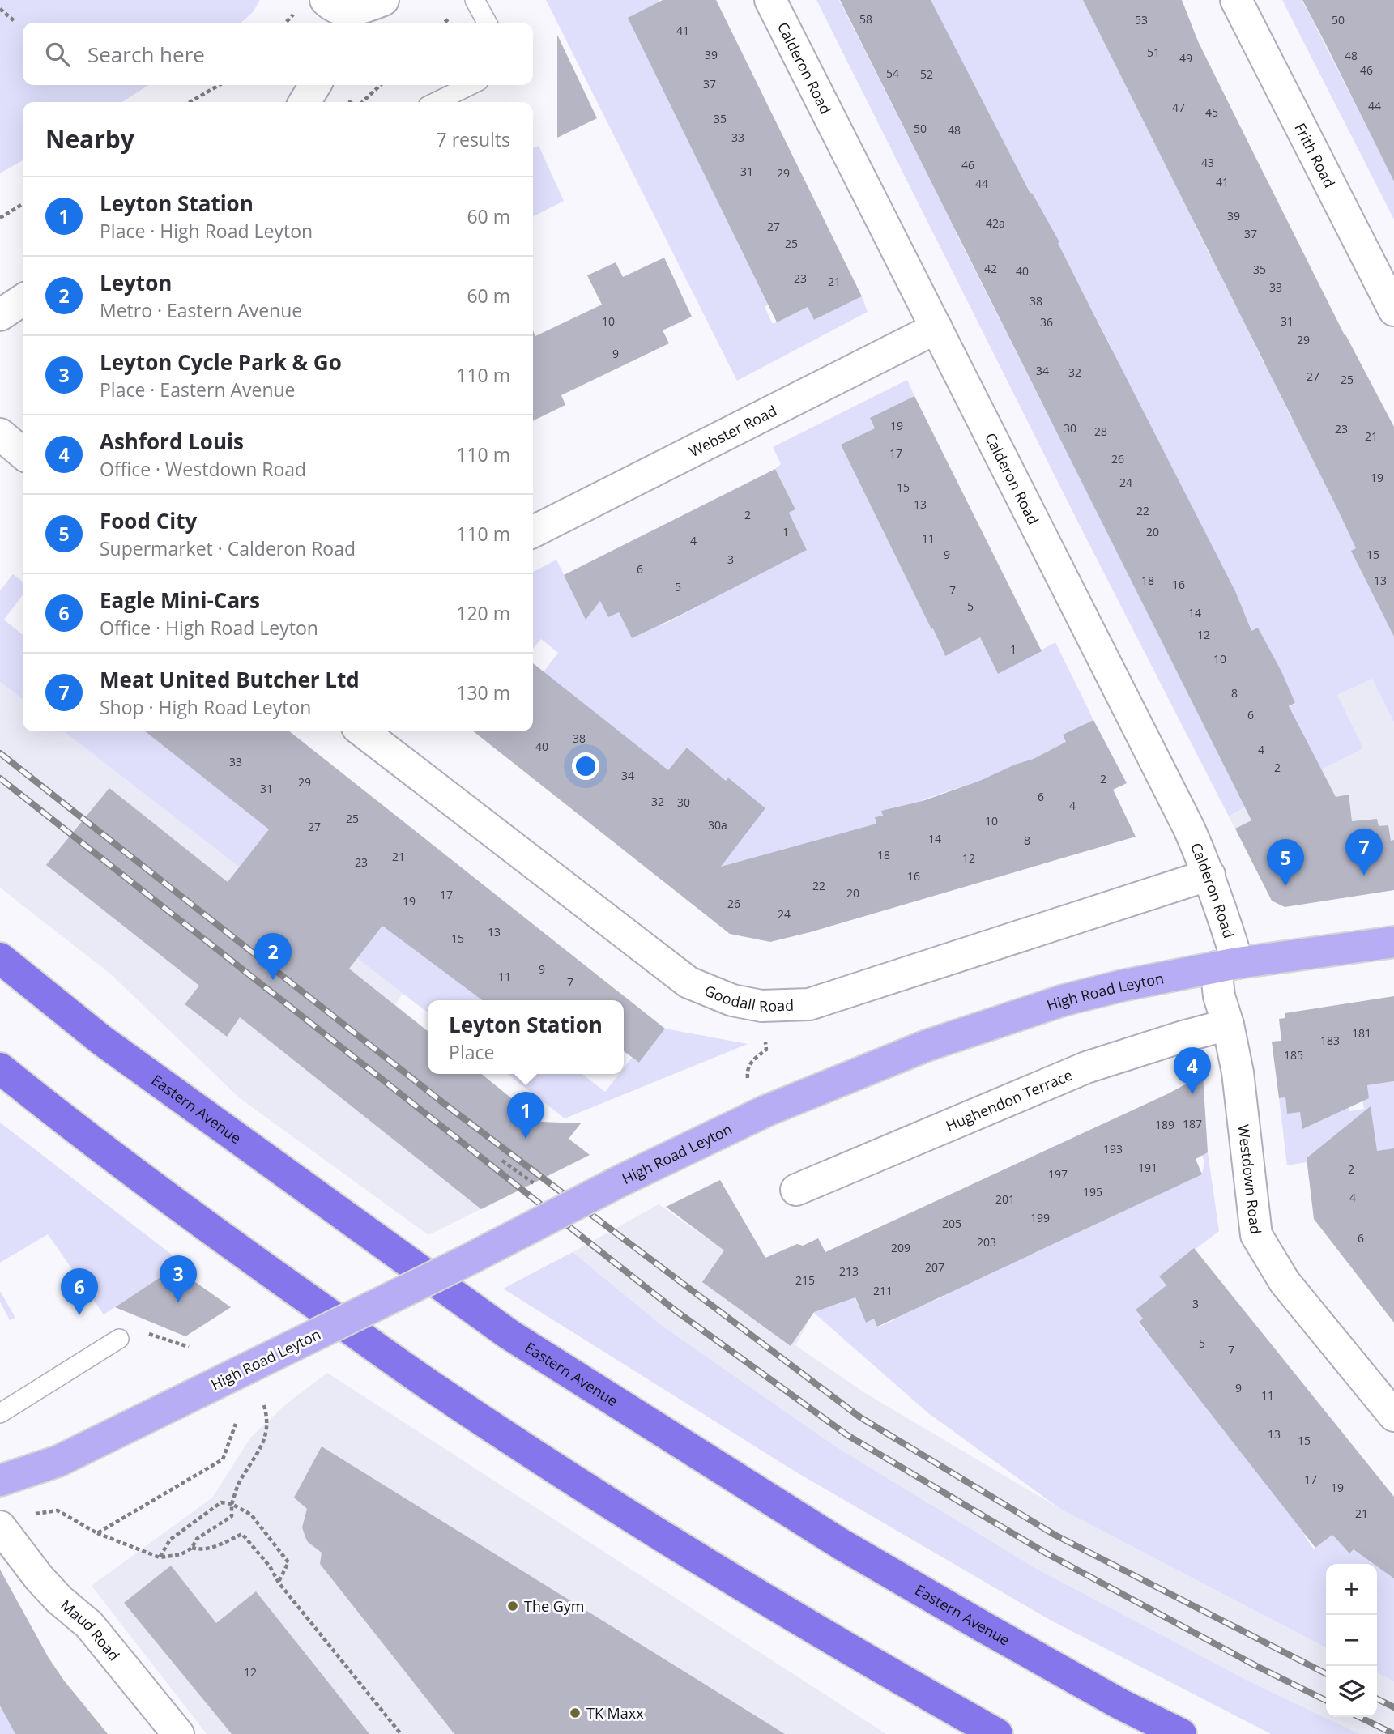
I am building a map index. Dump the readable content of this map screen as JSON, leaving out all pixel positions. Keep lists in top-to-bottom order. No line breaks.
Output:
{"streets":{"highway":["Eastern Avenue"],"main road":["High Road Leyton"],"street":["Calderon Road","Frith Road","Webster Road","Goodall Road","Hughendon Terrace","Westdown Road","Maud Road"]},"crossings":[["Calderon Road","Webster Road"],["Calderon Road","High Road Leyton"],["Calderon Road","Goodall Road"],["Calderon Road","Westdown Road"],["High Road Leyton","Westdown Road"],["Hughendon Terrace","Westdown Road"]],"places":["The Gym","TK Maxx"],"house_numbers":["58","53","50","41","51","39","48","49","46","54","52","37","44","47","45","35","50","48","33","43","46","31","29","41","44","39","42a","27","37","25","42","35","40","23","21","33","38","10","31","36","29","9","34","32","27","25","19","30","23","28","21","17","26","19","24","15","13","22","2","1","20","11","4","9","15","3","6","18","13","16","5","7","5","14","12","1","10","8","6","38","40","4","33","2","34","2","29","31","6","32","30","4","25","10","30a","27","14","8","18","21","12","23","16","22","20","17","19","26","24","13","15","9","11","7","181","183","185","187","189","193","191","2","197","195","4","201","199","205","6","203","209","207","213","215","211","3","5","7","9","11","13","15","17","19","21","12"],"page":{"search":"Search here","heading":["Nearby","7 results"],"list":[{"mark":"1","name":"Leyton Station","note":"Place · High Road Leyton","value":"60 m"},{"mark":"2","name":"Leyton","note":"Metro · Eastern Avenue","value":"60 m"},{"mark":"3","name":"Leyton Cycle Park & Go","note":"Place · Eastern Avenue","value":"110 m"},{"mark":"4","name":"Ashford Louis","note":"Office · Westdown Road","value":"110 m"},{"mark":"5","name":"Food City","note":"Supermarket · Calderon Road","value":"110 m"},{"mark":"6","name":"Eagle Mini-Cars","note":"Office · High Road Leyton","value":"120 m"},{"mark":"7","name":"Meat United Butcher Ltd","note":"Shop · High Road Leyton","value":"130 m"}],"pins":["7","5","2","4","1","3","6"],"popup":["Leyton Station","Place"],"map_buttons":["+","−"]}}
